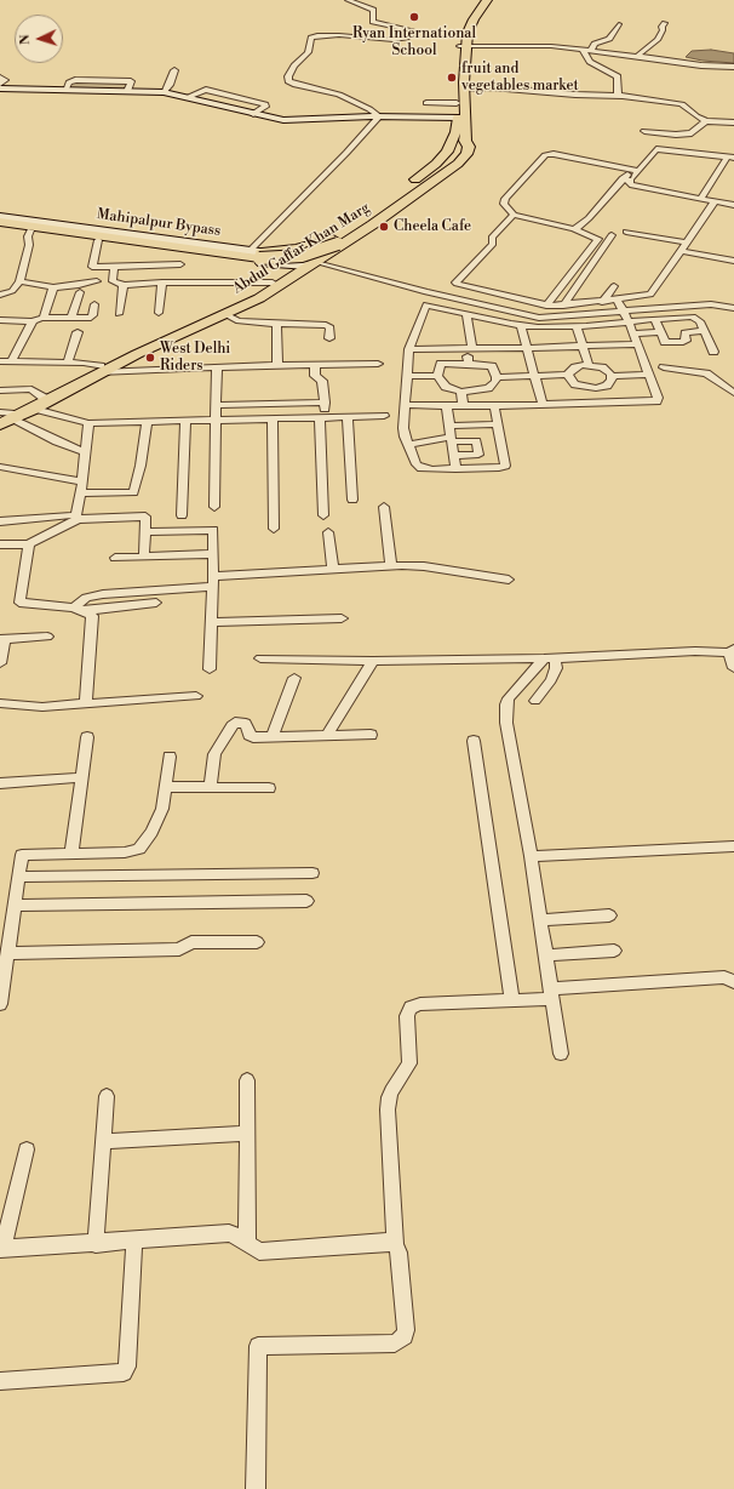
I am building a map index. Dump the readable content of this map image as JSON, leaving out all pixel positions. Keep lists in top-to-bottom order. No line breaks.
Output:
{"streets":{"main road":["Abdul Gaffar Khan Marg"],"street":["Mahipalpur Bypass"]},"crossings":[["Mahipalpur Bypass","Abdul Gaffar Khan Marg"]],"places":["Ryan International School","fruit and vegetables market","Cheela Cafe","West Delhi Riders"],"north":"left"}
